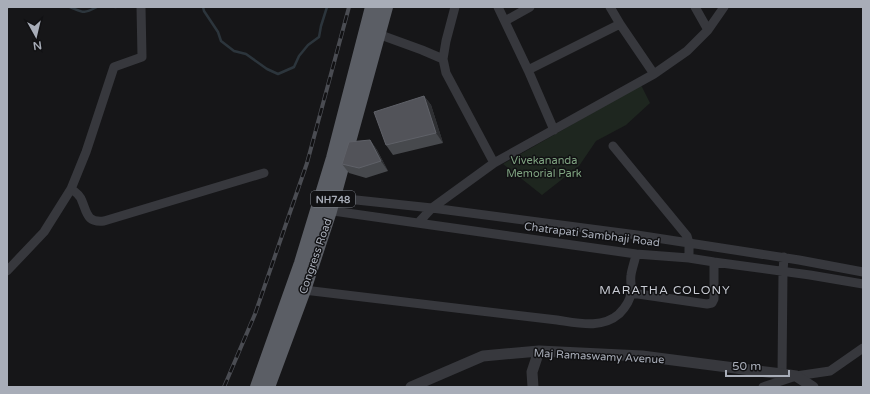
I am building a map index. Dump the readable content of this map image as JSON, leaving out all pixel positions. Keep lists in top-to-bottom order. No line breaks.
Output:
{"streets":{"highway":["NH748","Congress Road"],"street":["Chatrapati Sambhaji Road","Maj Ramaswamy Avenue"]},"crossings":[["Chatrapati Sambhaji Road","Congress Road"]],"districts":["MARATHA COLONY"],"parks":["Vivekananda Memorial Park"],"scale_bar":"50 m","north":"bottom"}
